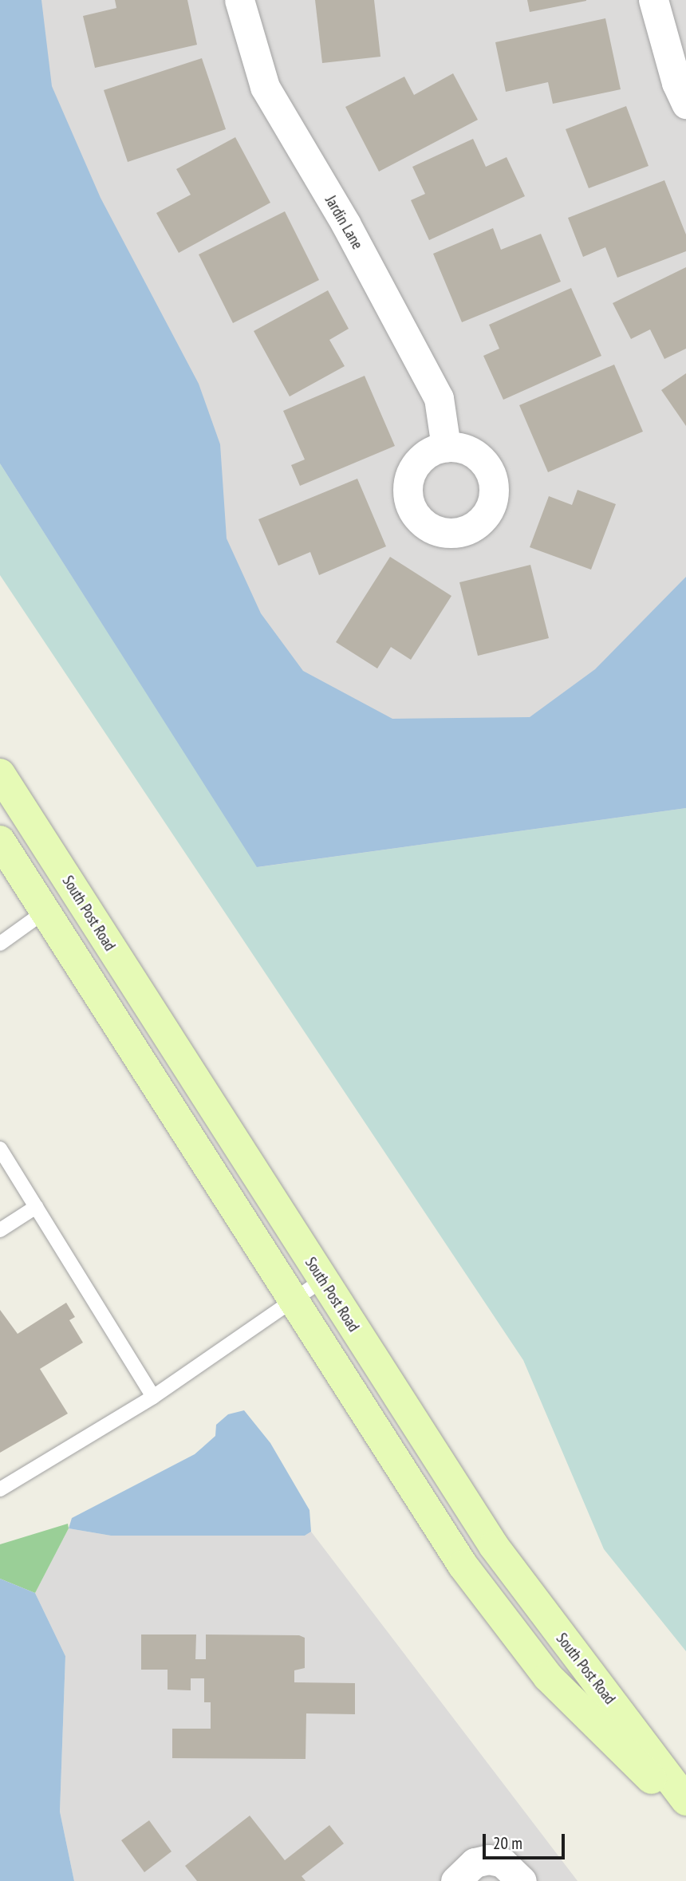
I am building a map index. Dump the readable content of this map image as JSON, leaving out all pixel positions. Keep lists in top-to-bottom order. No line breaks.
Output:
{"streets":{"street":["Jardin Lane","South Post Road"]},"scale_bar":"20 m"}
